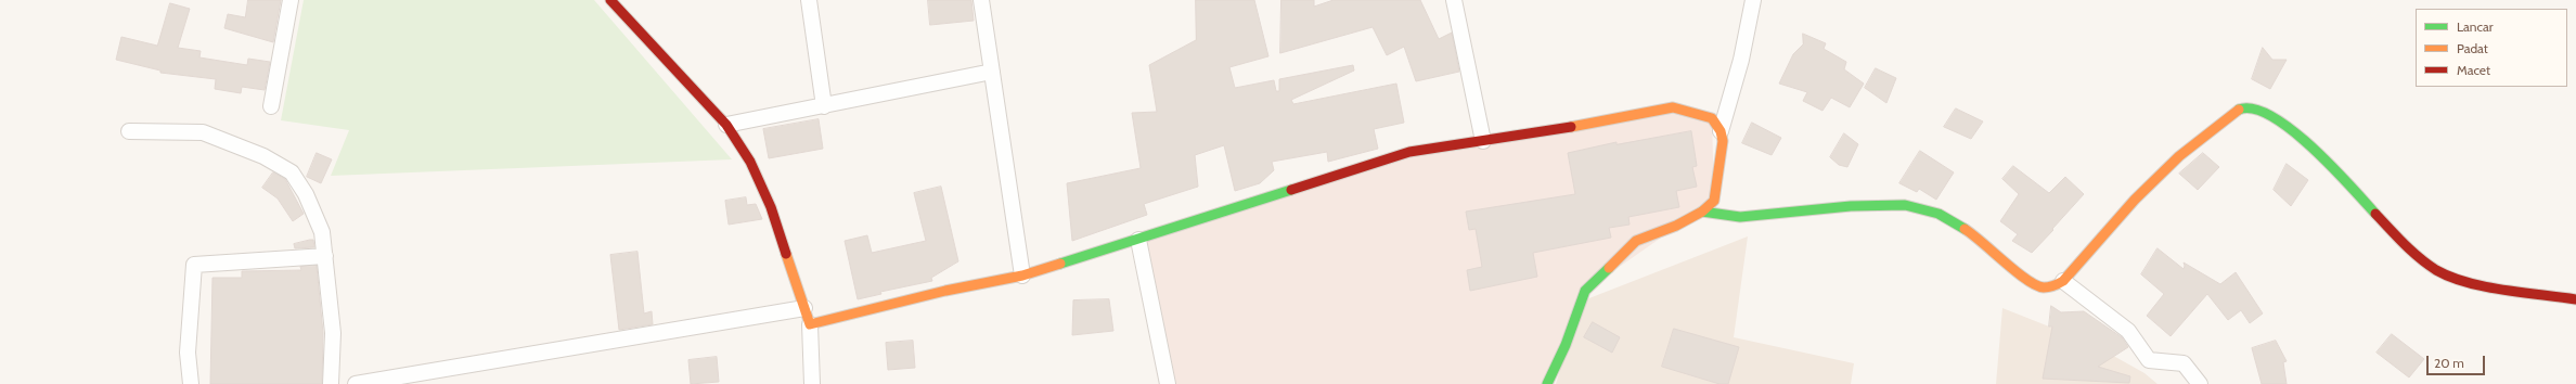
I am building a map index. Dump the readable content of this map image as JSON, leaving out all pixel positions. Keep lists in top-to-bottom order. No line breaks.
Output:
{"legend":["Lancar","Padat","Macet"],"scale_bar":"20 m"}
